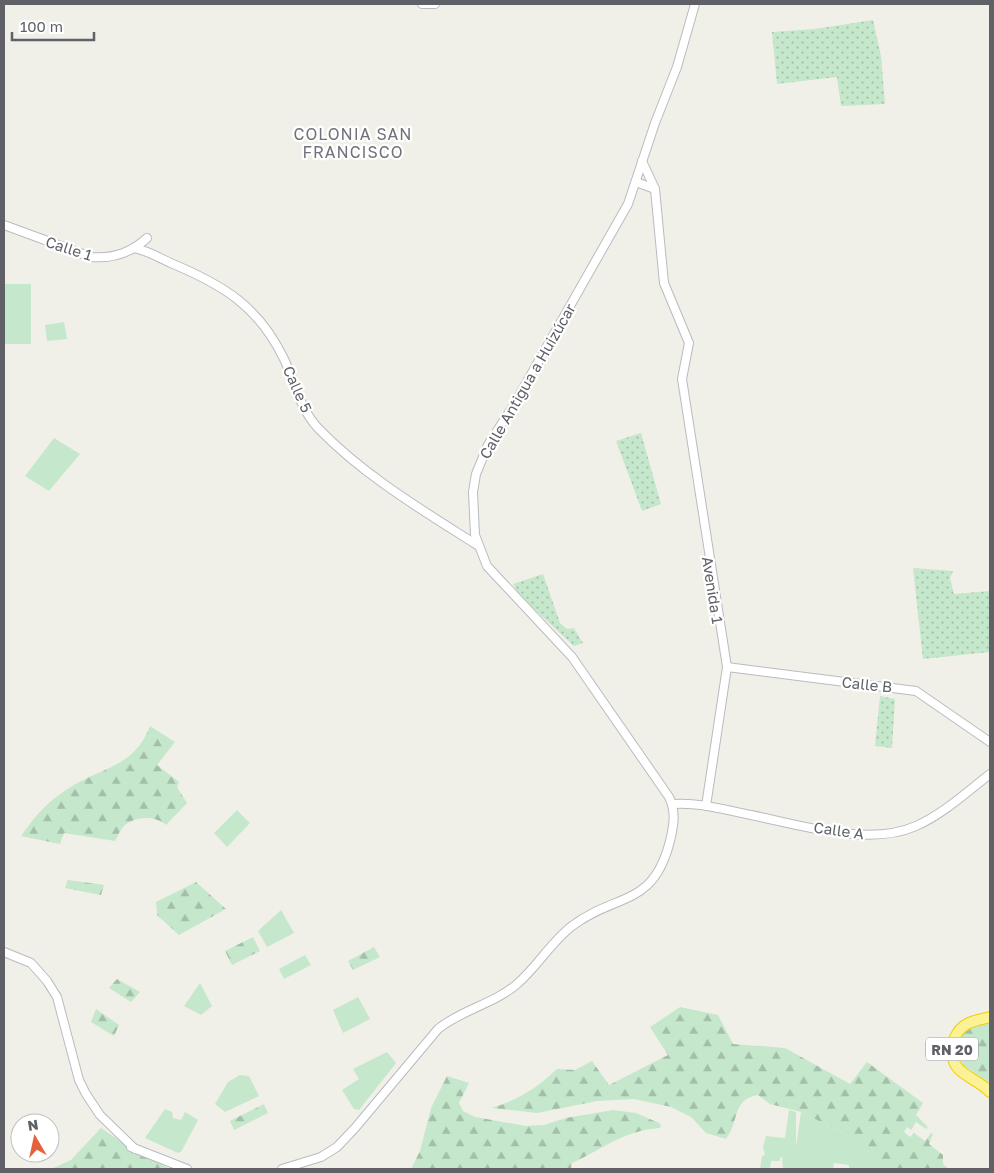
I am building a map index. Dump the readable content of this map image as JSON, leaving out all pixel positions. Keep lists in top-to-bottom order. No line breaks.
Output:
{"streets":{"highway":["RN 20"],"street":["Calle 1","Calle Antigua a Huizúcar","Calle 5","Avenida 1","Calle B","Calle A"]},"crossings":[["Calle 1","Calle 5"],["Calle Antigua a Huizúcar","Calle 5"],["Calle Antigua a Huizúcar","Calle A"],["Avenida 1","Calle B"],["Avenida 1","Calle A"]],"districts":["COLONIA SAN FRANCISCO"],"scale_bar":"100 m","north":"top"}
